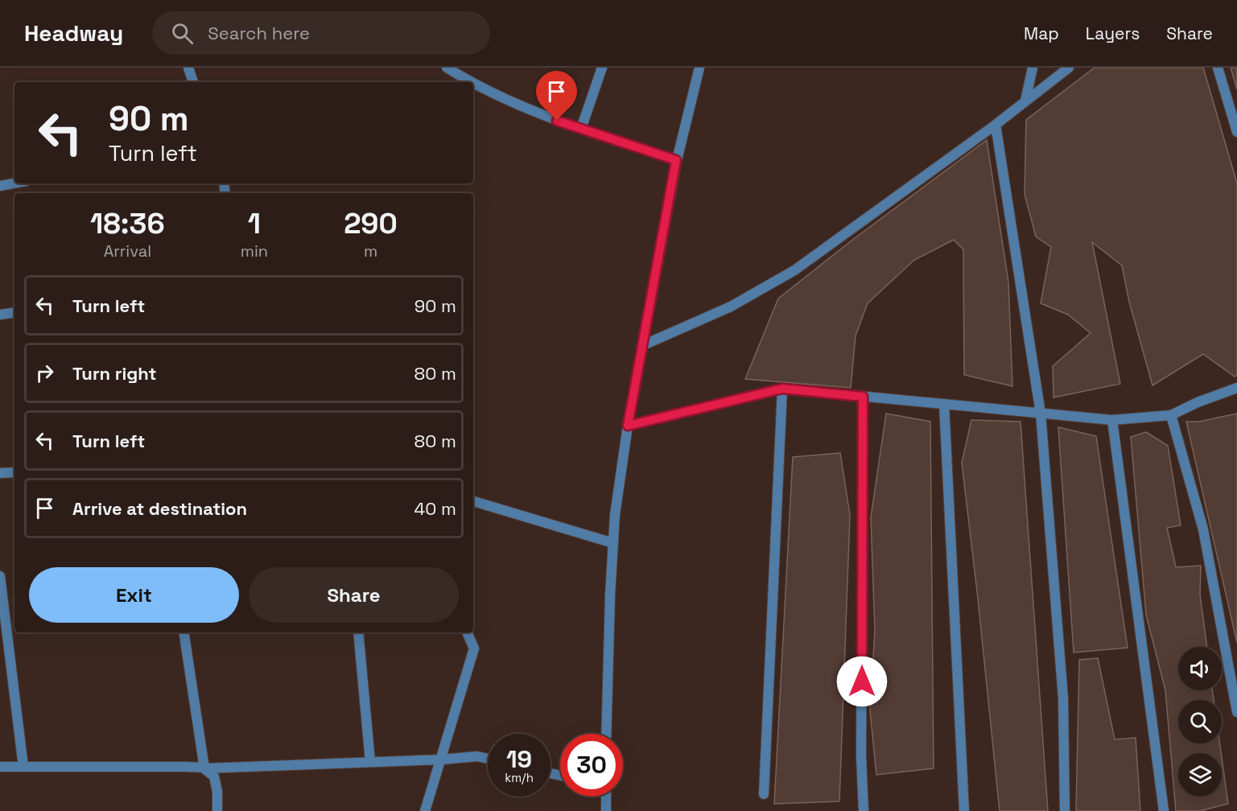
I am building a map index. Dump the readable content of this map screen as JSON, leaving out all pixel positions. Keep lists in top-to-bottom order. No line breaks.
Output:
{"page":{"header":"Headway","search":"Search here","nav":["Map","Layers","Share"],"turn":["90 m","Turn left"],"eta":["18:36","Arrival","1","min","290","m"],"list":[{"name":"Turn left","value":"90 m"},{"name":"Turn right","value":"80 m"},{"name":"Turn left","value":"80 m"},{"name":"Arrive at destination","value":"40 m"}],"buttons":["Exit","Share"],"speed":"19 km/h","limit":"30"}}
